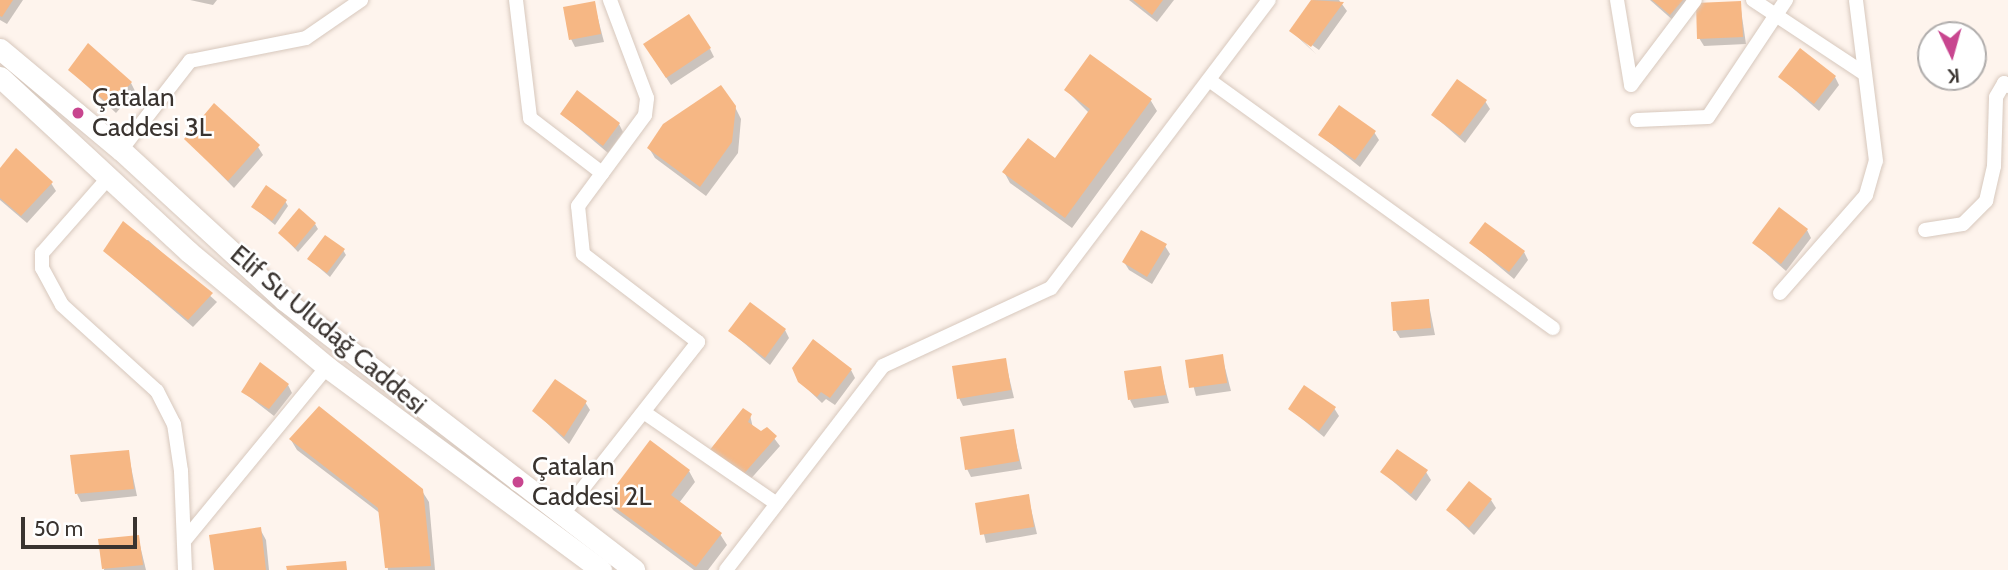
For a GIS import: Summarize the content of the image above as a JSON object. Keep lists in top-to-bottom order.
{
  "streets": {
    "main road": ["Elif Su Uludağ Caddesi"]
  },
  "places": ["Çatalan Caddesi 3L", "Çatalan Caddesi 2L"],
  "scale_bar": "50 m",
  "north": "bottom"
}
